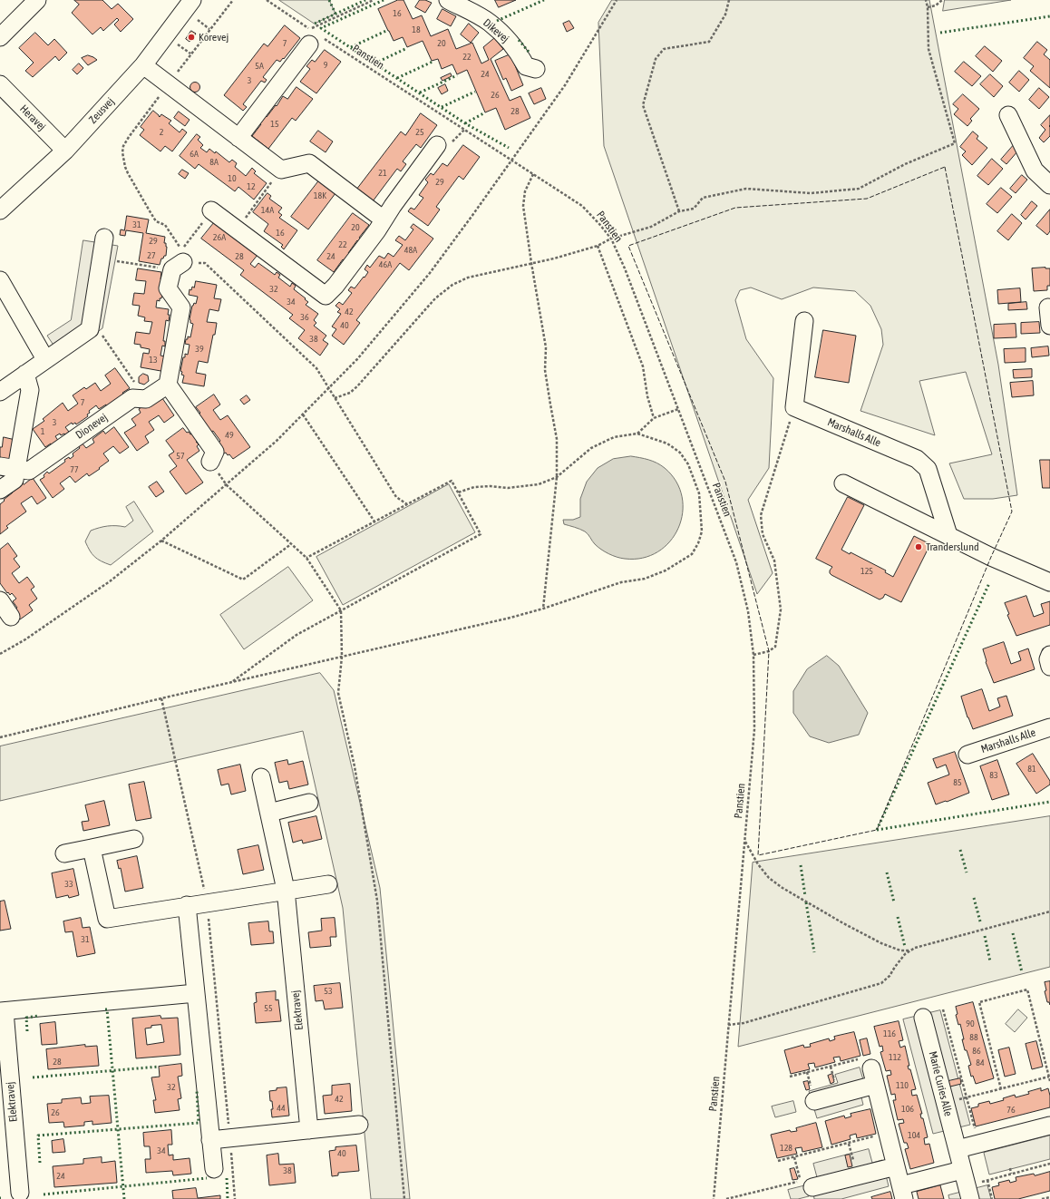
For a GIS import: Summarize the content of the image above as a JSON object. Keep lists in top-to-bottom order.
{
  "streets": {
    "street": [
      "Dikevej",
      "Zeusvej",
      "Heravej",
      "Dionevej",
      "Marshalls Alle",
      "Elektravej",
      "Marie Curies Alle"
    ],
    "path": ["Panstien"]
  },
  "crossings": [
    ["Zeusvej", "Heravej"]
  ],
  "places": ["Korevej", "Tranderslund"],
  "house_numbers": [
    "16",
    "18",
    "7",
    "20",
    "22",
    "9",
    "5A",
    "24",
    "3",
    "26",
    "28",
    "15",
    "2",
    "25",
    "6A",
    "8A",
    "21",
    "10",
    "29",
    "12",
    "18K",
    "14A",
    "31",
    "20",
    "16",
    "26A",
    "29",
    "22",
    "48A",
    "27",
    "28",
    "24",
    "46A",
    "32",
    "34",
    "42",
    "36",
    "40",
    "38",
    "39",
    "13",
    "7",
    "3",
    "1",
    "49",
    "57",
    "77",
    "125",
    "81",
    "83",
    "85",
    "33",
    "31",
    "53",
    "55",
    "90",
    "116",
    "88",
    "86",
    "112",
    "28",
    "84",
    "110",
    "32",
    "42",
    "44",
    "106",
    "76",
    "26",
    "104",
    "128",
    "34",
    "40",
    "38",
    "24"
  ]
}
